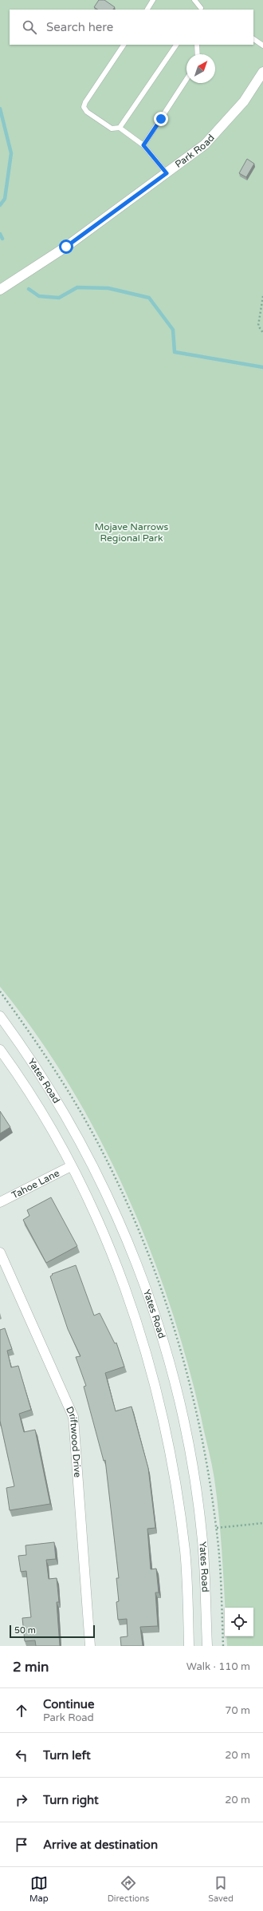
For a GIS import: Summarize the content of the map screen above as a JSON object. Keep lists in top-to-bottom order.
{
  "streets": {
    "main road": [
      "Park Road",
      "Yates Road",
      "Tahoe Lane",
      "Driftwood Drive"
    ]
  },
  "crossings": [
    ["Yates Road", "Tahoe Lane"]
  ],
  "parks": ["Mojave Narrows Regional Park"],
  "scale_bar": "50 m",
  "north": "top right",
  "page": {
    "search": "Search here",
    "scale": "50 m",
    "heading": ["2 min", "Walk · 110 m"],
    "list": [
      ["Continue", "Park Road", "70 m"],
      ["Turn left", "20 m"],
      ["Turn right", "20 m"],
      "Arrive at destination"
    ],
    "nav": ["Map", "Directions", "Saved"]
  }
}
